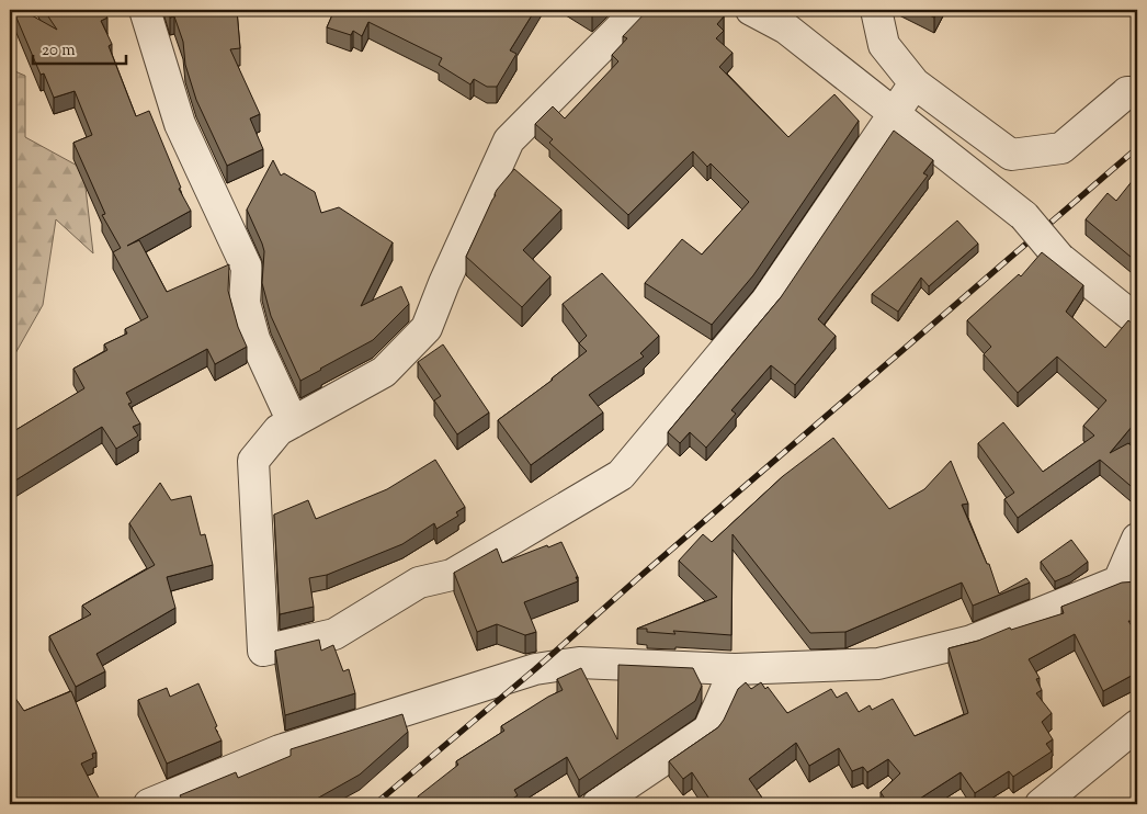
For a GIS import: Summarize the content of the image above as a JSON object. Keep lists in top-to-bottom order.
{
  "scale_bar": "20 m"
}
